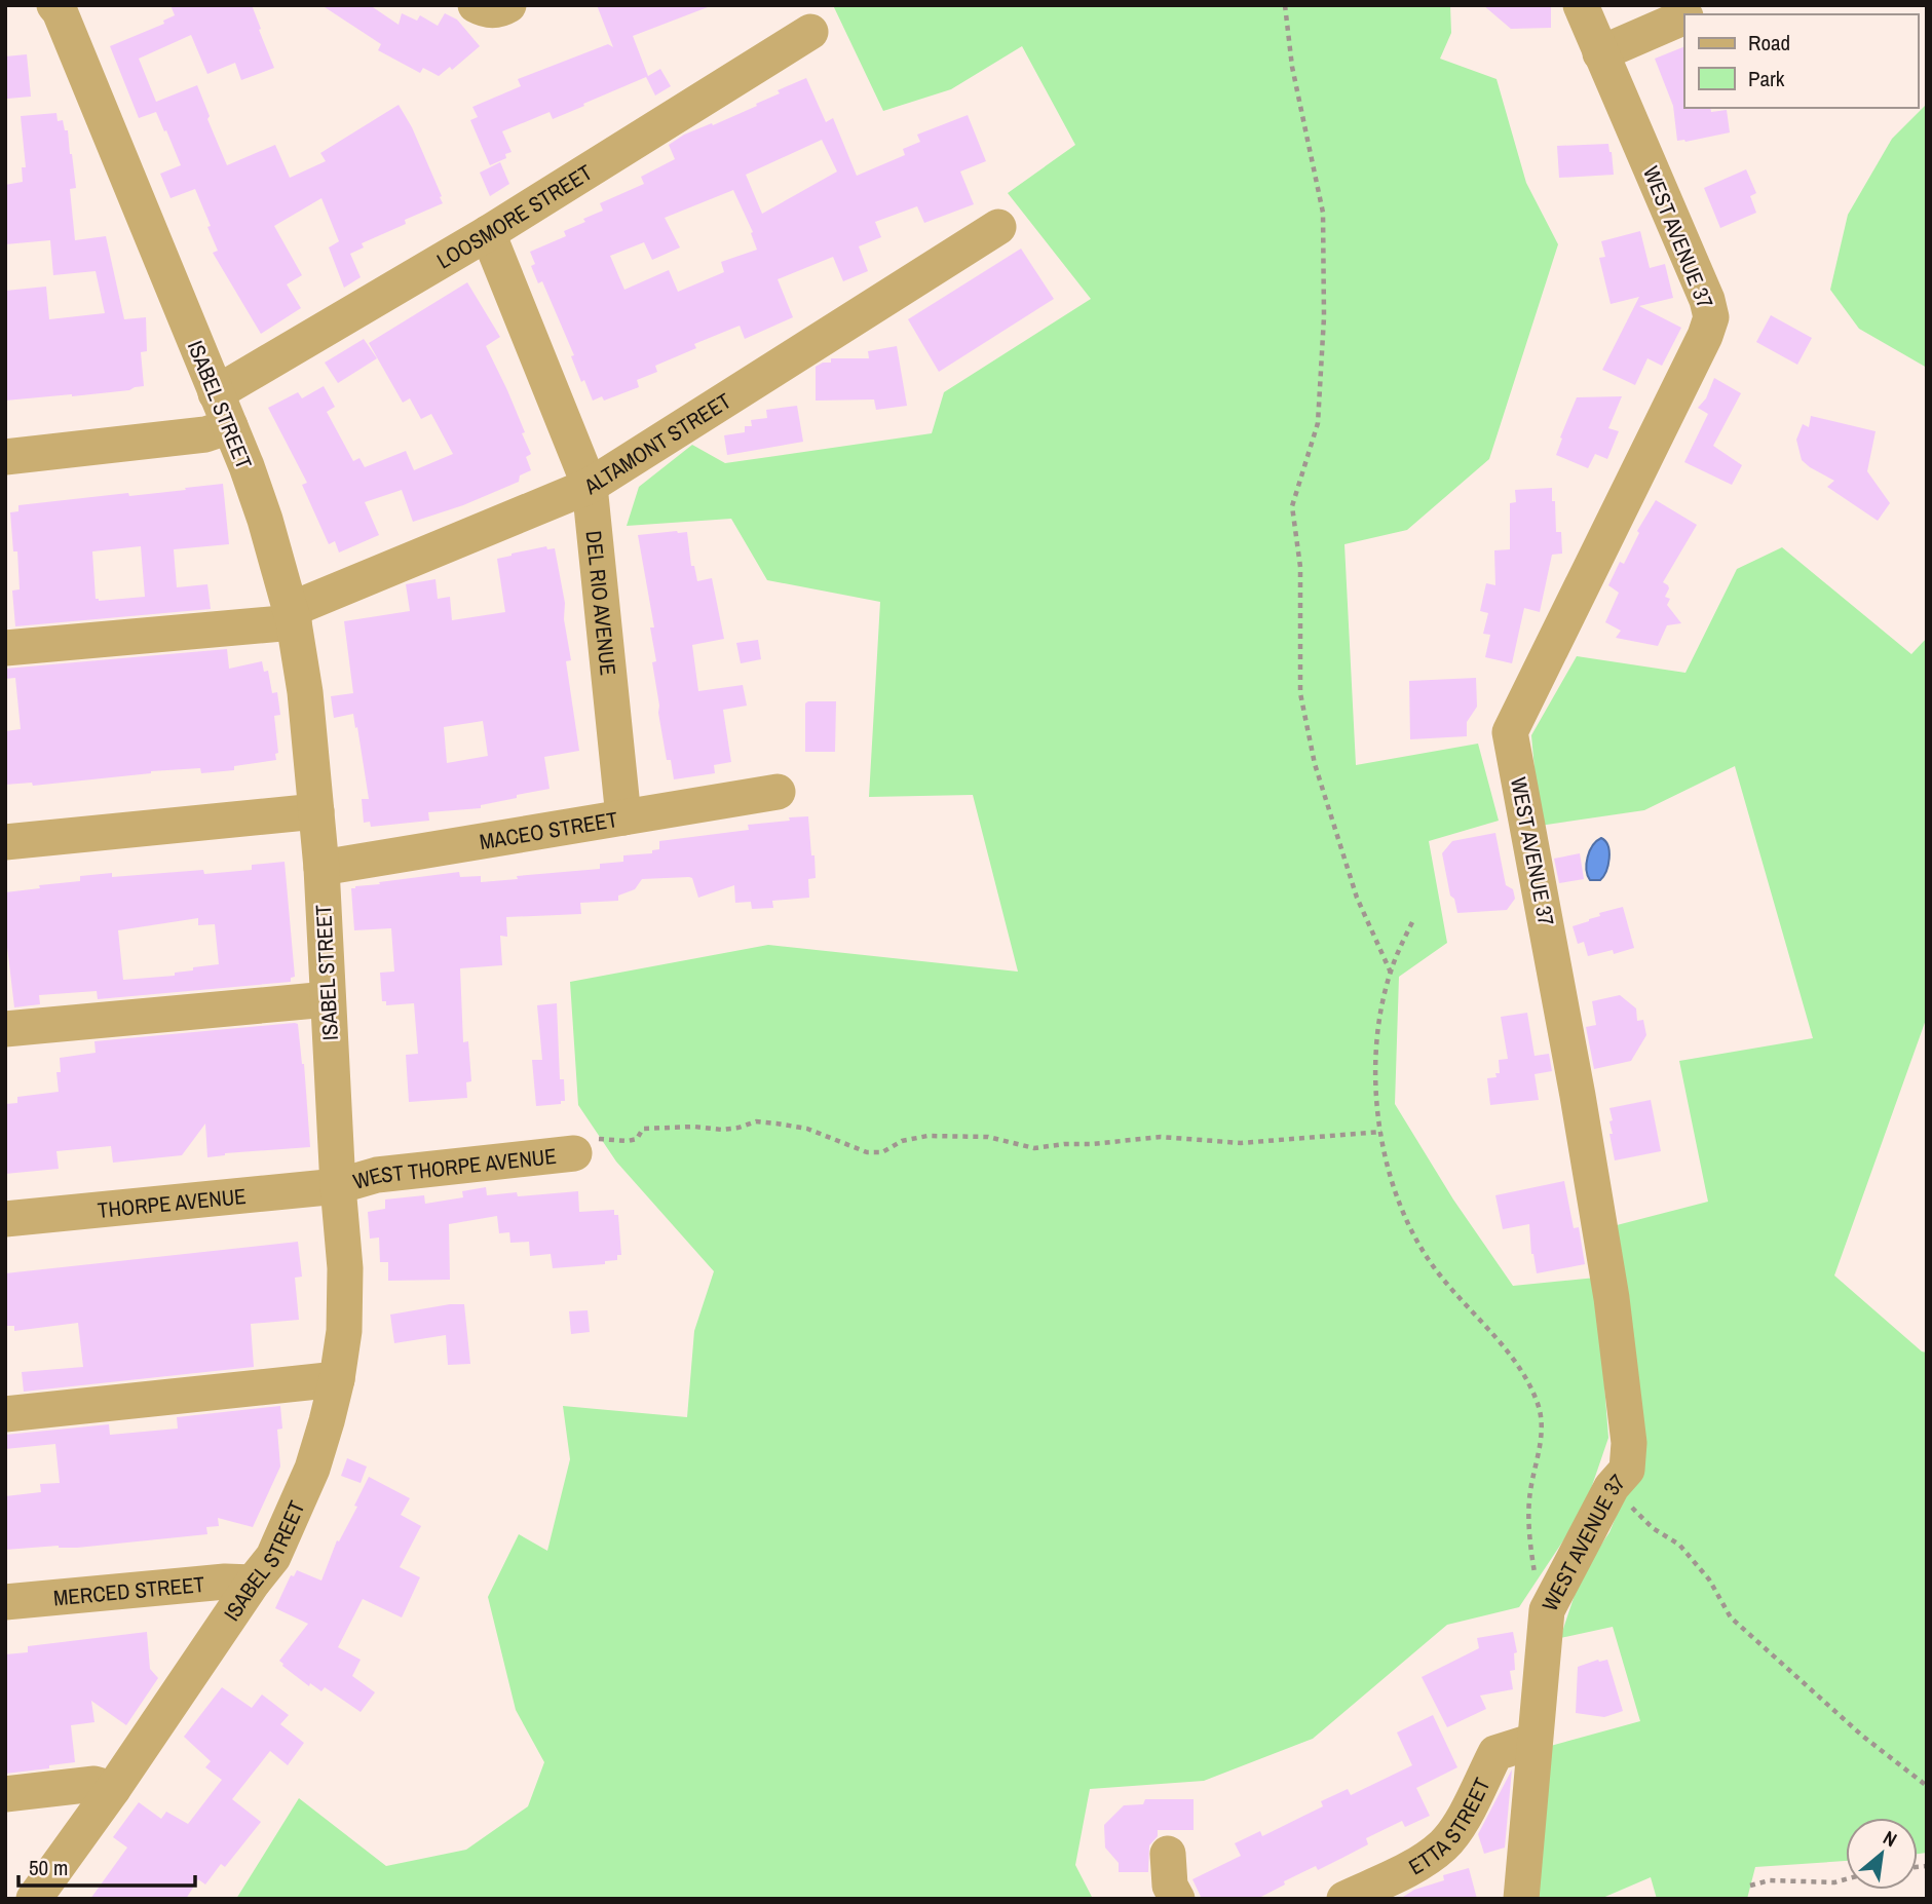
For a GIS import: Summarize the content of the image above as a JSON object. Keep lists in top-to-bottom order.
{
  "streets": {
    "street": [
      "LOOSMORE STREET",
      "WEST AVENUE 37",
      "ISABEL STREET",
      "ALTAMONT STREET",
      "DEL RIO AVENUE",
      "MACEO STREET",
      "WEST THORPE AVENUE",
      "THORPE AVENUE",
      "MERCED STREET",
      "ETTA STREET"
    ]
  },
  "crossings": [
    ["LOOSMORE STREET", "ISABEL STREET"],
    ["LOOSMORE STREET", "DEL RIO AVENUE"],
    ["WEST AVENUE 37", "ETTA STREET"],
    ["ISABEL STREET", "ALTAMONT STREET"],
    ["ISABEL STREET", "MACEO STREET"],
    ["ISABEL STREET", "WEST THORPE AVENUE"],
    ["ISABEL STREET", "THORPE AVENUE"],
    ["ISABEL STREET", "MERCED STREET"],
    ["ALTAMONT STREET", "DEL RIO AVENUE"],
    ["DEL RIO AVENUE", "MACEO STREET"],
    ["WEST THORPE AVENUE", "THORPE AVENUE"]
  ],
  "legend": ["Road", "Park"],
  "scale_bar": "50 m",
  "north": "top right"
}
